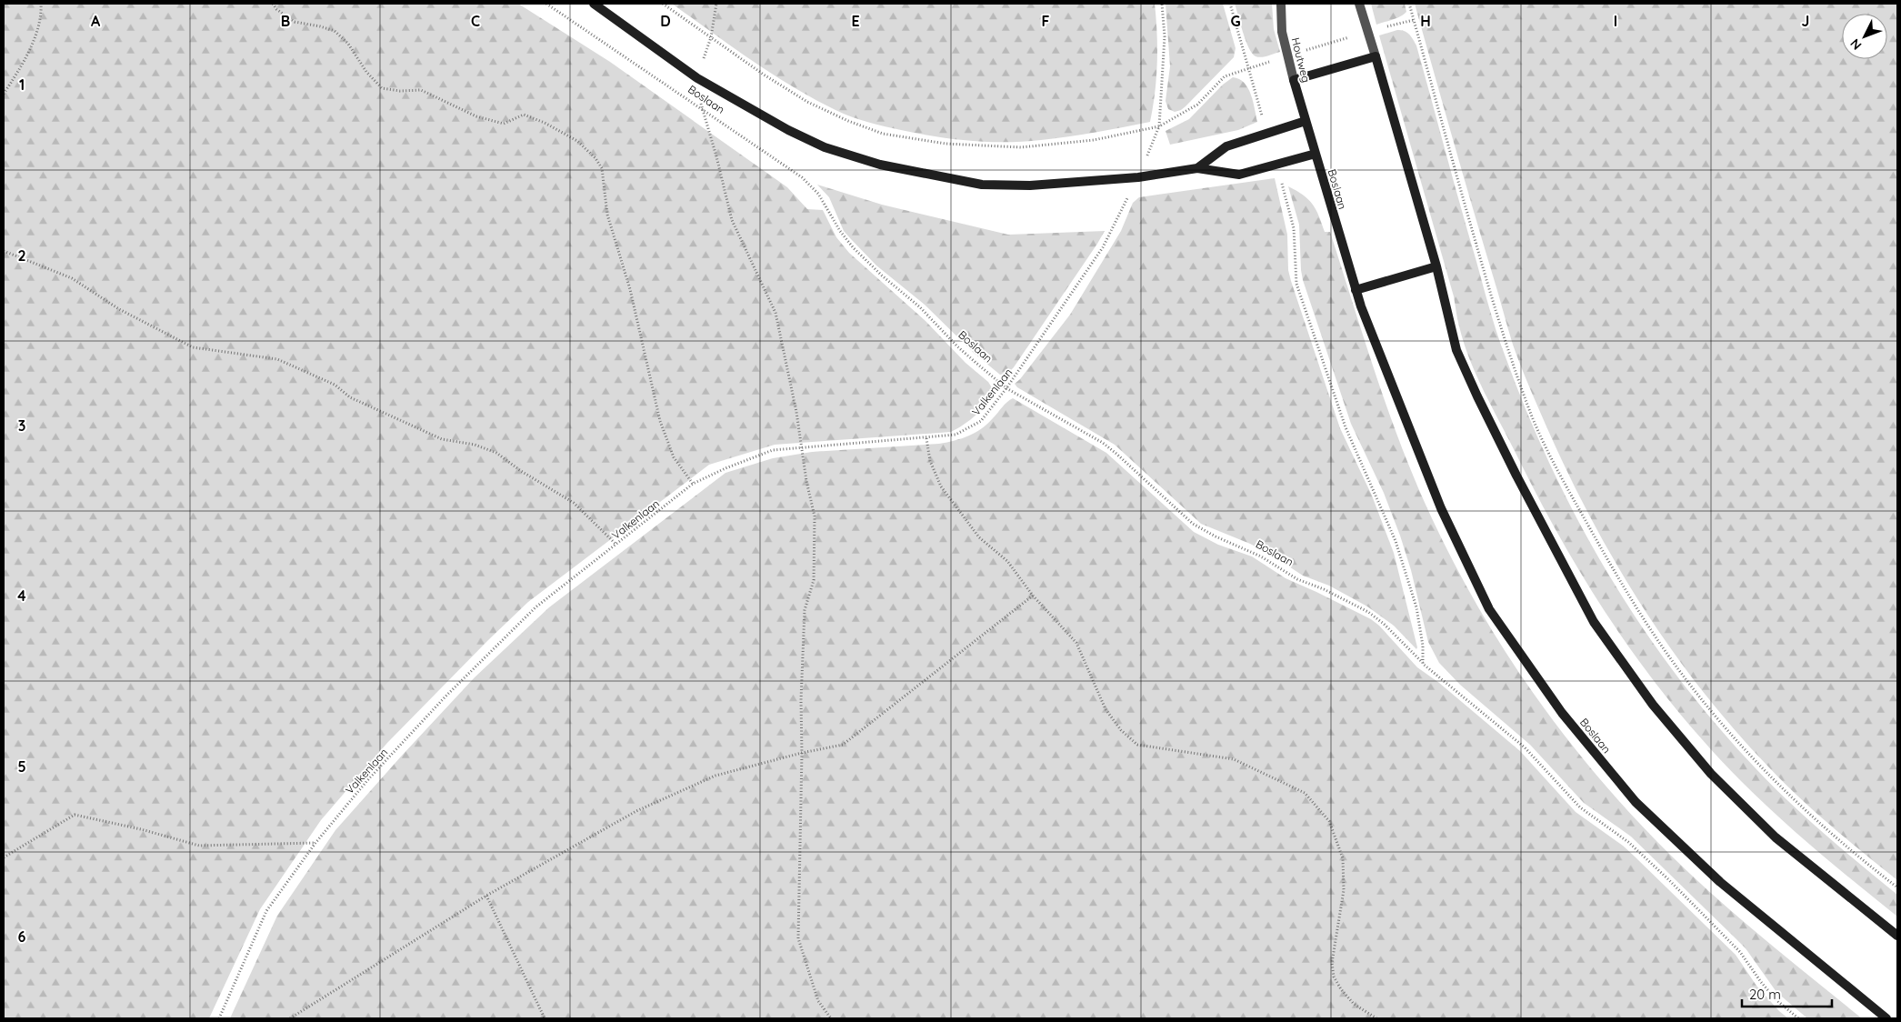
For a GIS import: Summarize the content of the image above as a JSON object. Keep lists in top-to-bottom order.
{
  "streets": {
    "main road": ["Houtweg", "Boslaan"],
    "path": ["Valkenlaan"]
  },
  "crossings": [
    ["Houtweg", "Boslaan"],
    ["Boslaan", "Valkenlaan"]
  ],
  "scale_bar": "20 m",
  "north": "bottom left",
  "grid": {
    "columns": [
      "A",
      "B",
      "C",
      "D",
      "E",
      "F",
      "G",
      "H",
      "I",
      "J"
    ],
    "rows": [
      "1",
      "2",
      "3",
      "4",
      "5",
      "6"
    ]
  }
}
